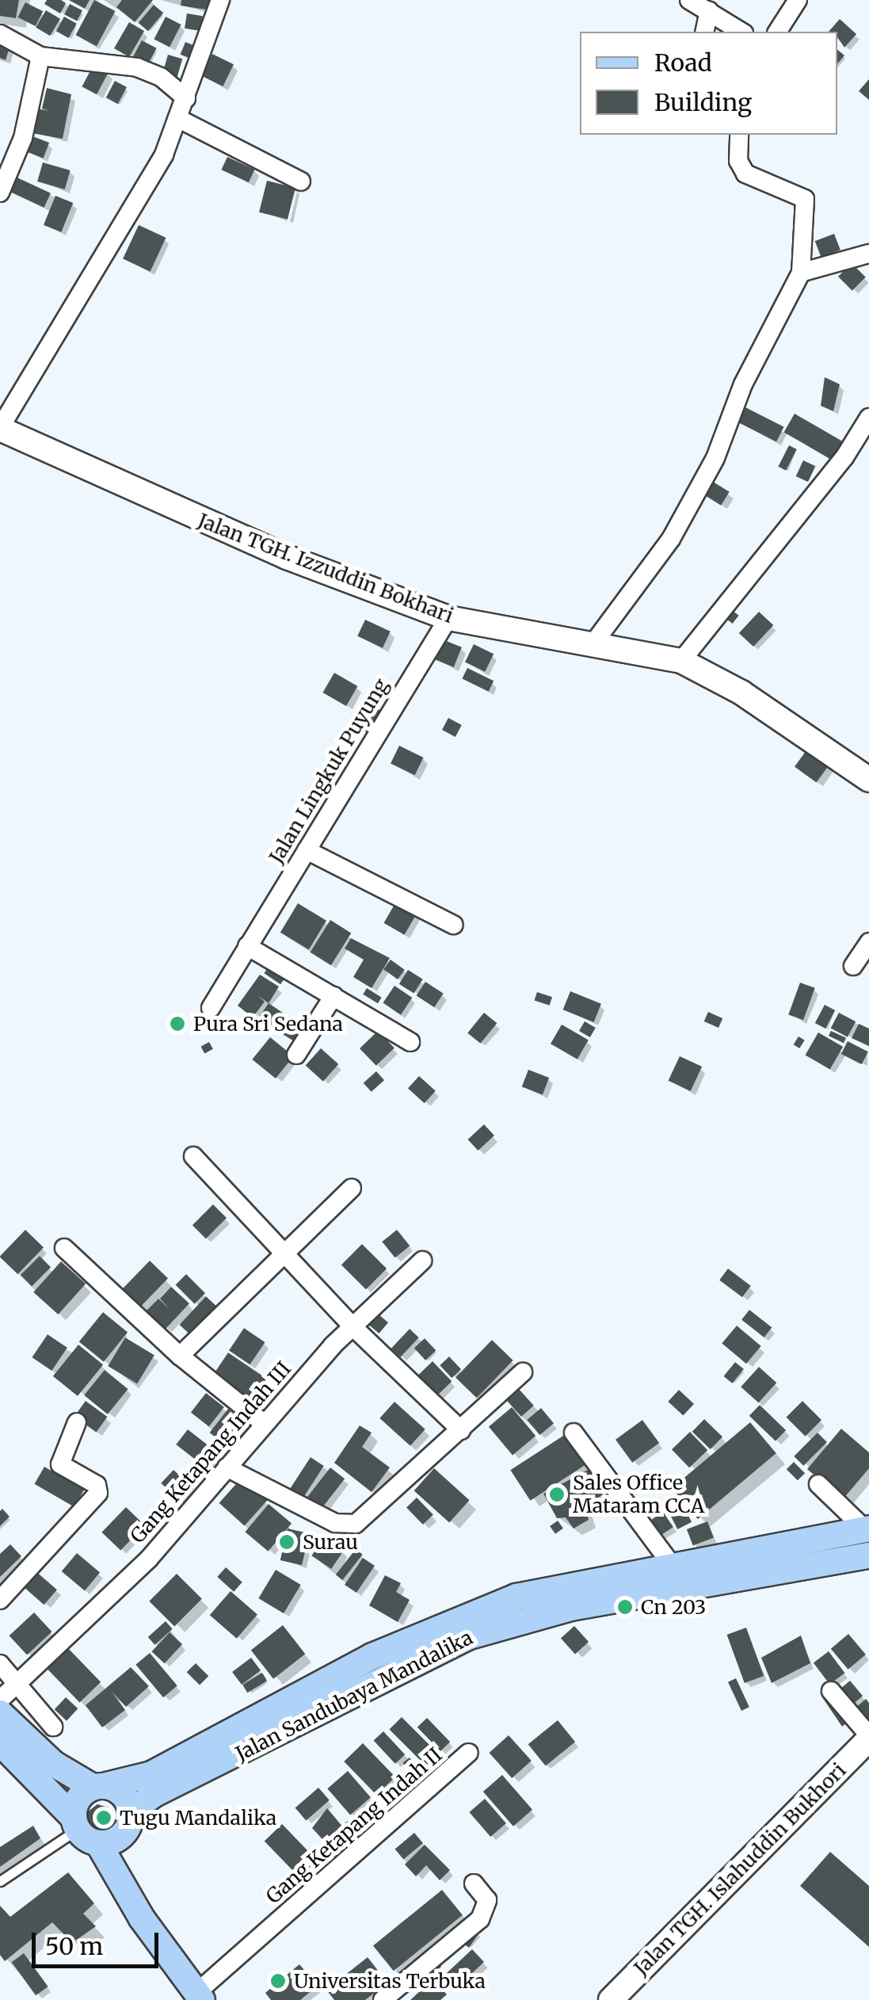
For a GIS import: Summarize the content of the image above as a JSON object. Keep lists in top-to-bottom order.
{
  "streets": {
    "main road": ["Jalan Sandubaya Mandalika"],
    "street": [
      "Jalan TGH. Izzuddin Bokhari",
      "Jalan Lingkuk Puyung",
      "Gang Ketapang Indah III",
      "Gang Ketapang Indah II",
      "Jalan TGH. Islahuddin Bukhori"
    ]
  },
  "crossings": [
    ["Jalan TGH. Izzuddin Bokhari", "Jalan Lingkuk Puyung"]
  ],
  "places": [
    "Pura Sri Sedana",
    "Sales Office Mataram CCA",
    "Surau",
    "Cn 203",
    "Tugu Mandalika",
    "Universitas Terbuka"
  ],
  "legend": ["Road", "Building"],
  "scale_bar": "50 m"
}
